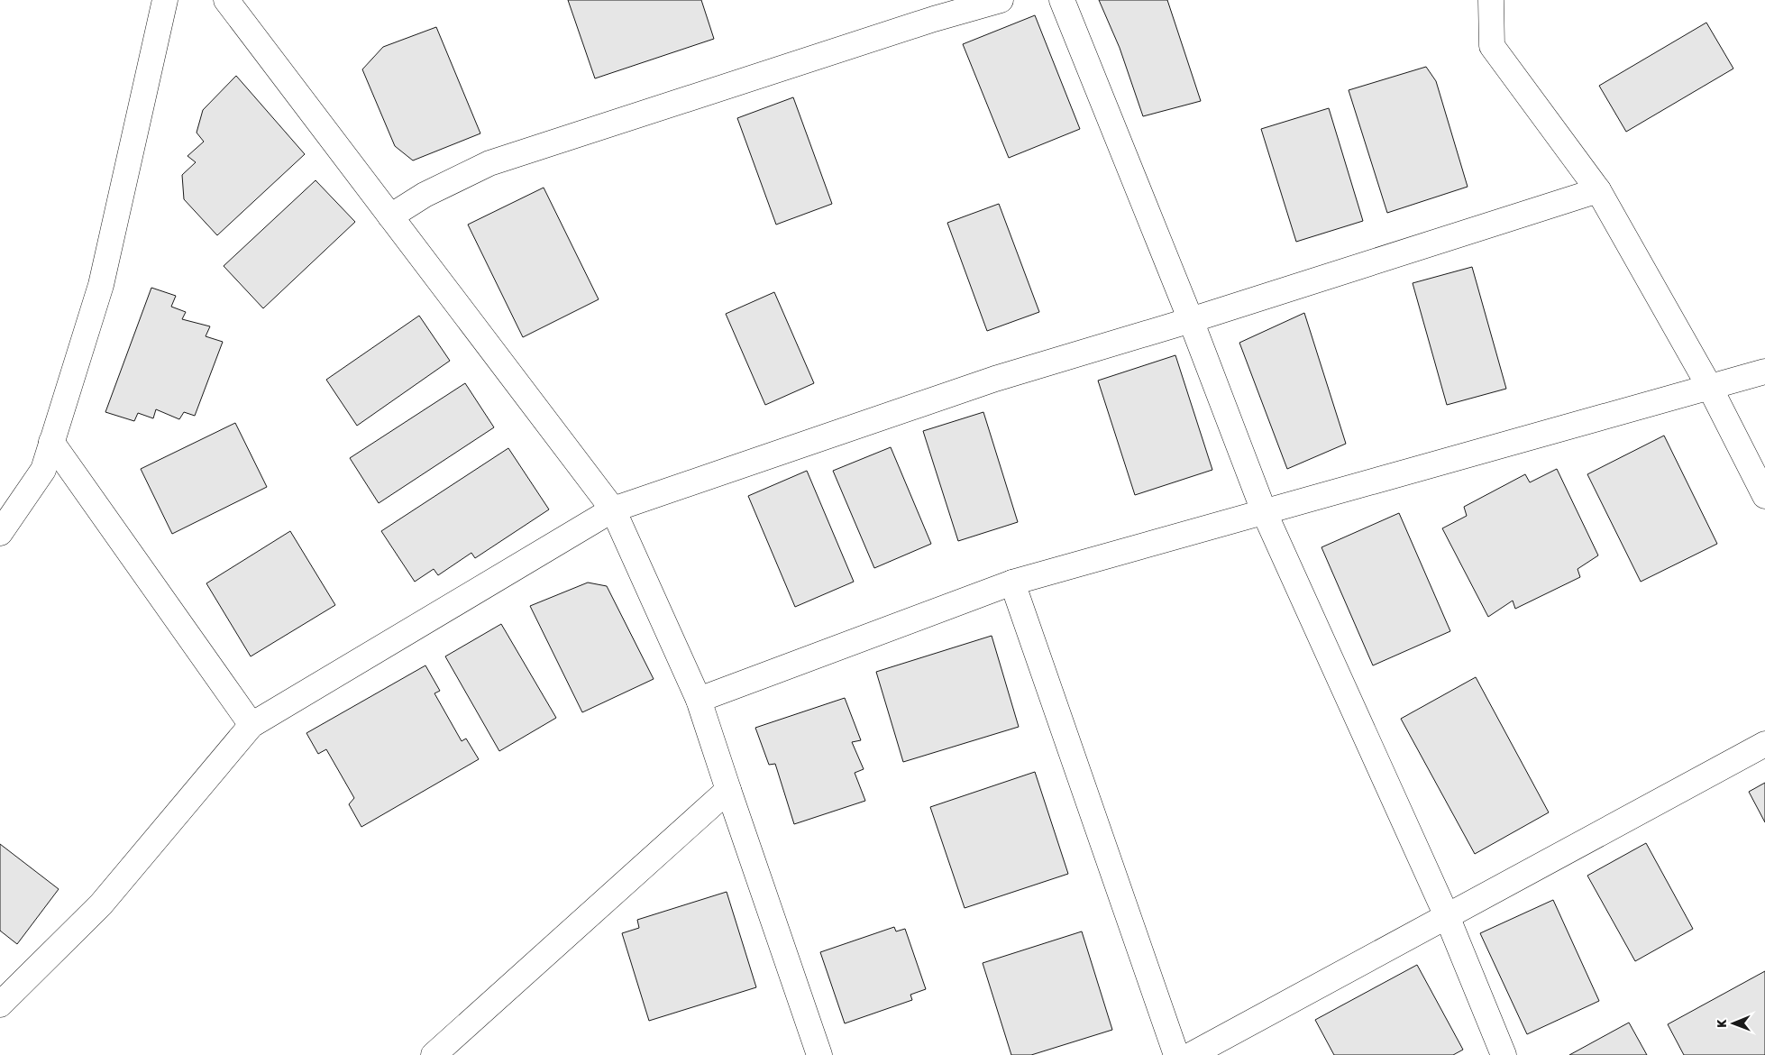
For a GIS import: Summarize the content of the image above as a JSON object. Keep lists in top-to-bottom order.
{
  "north": "left"
}
